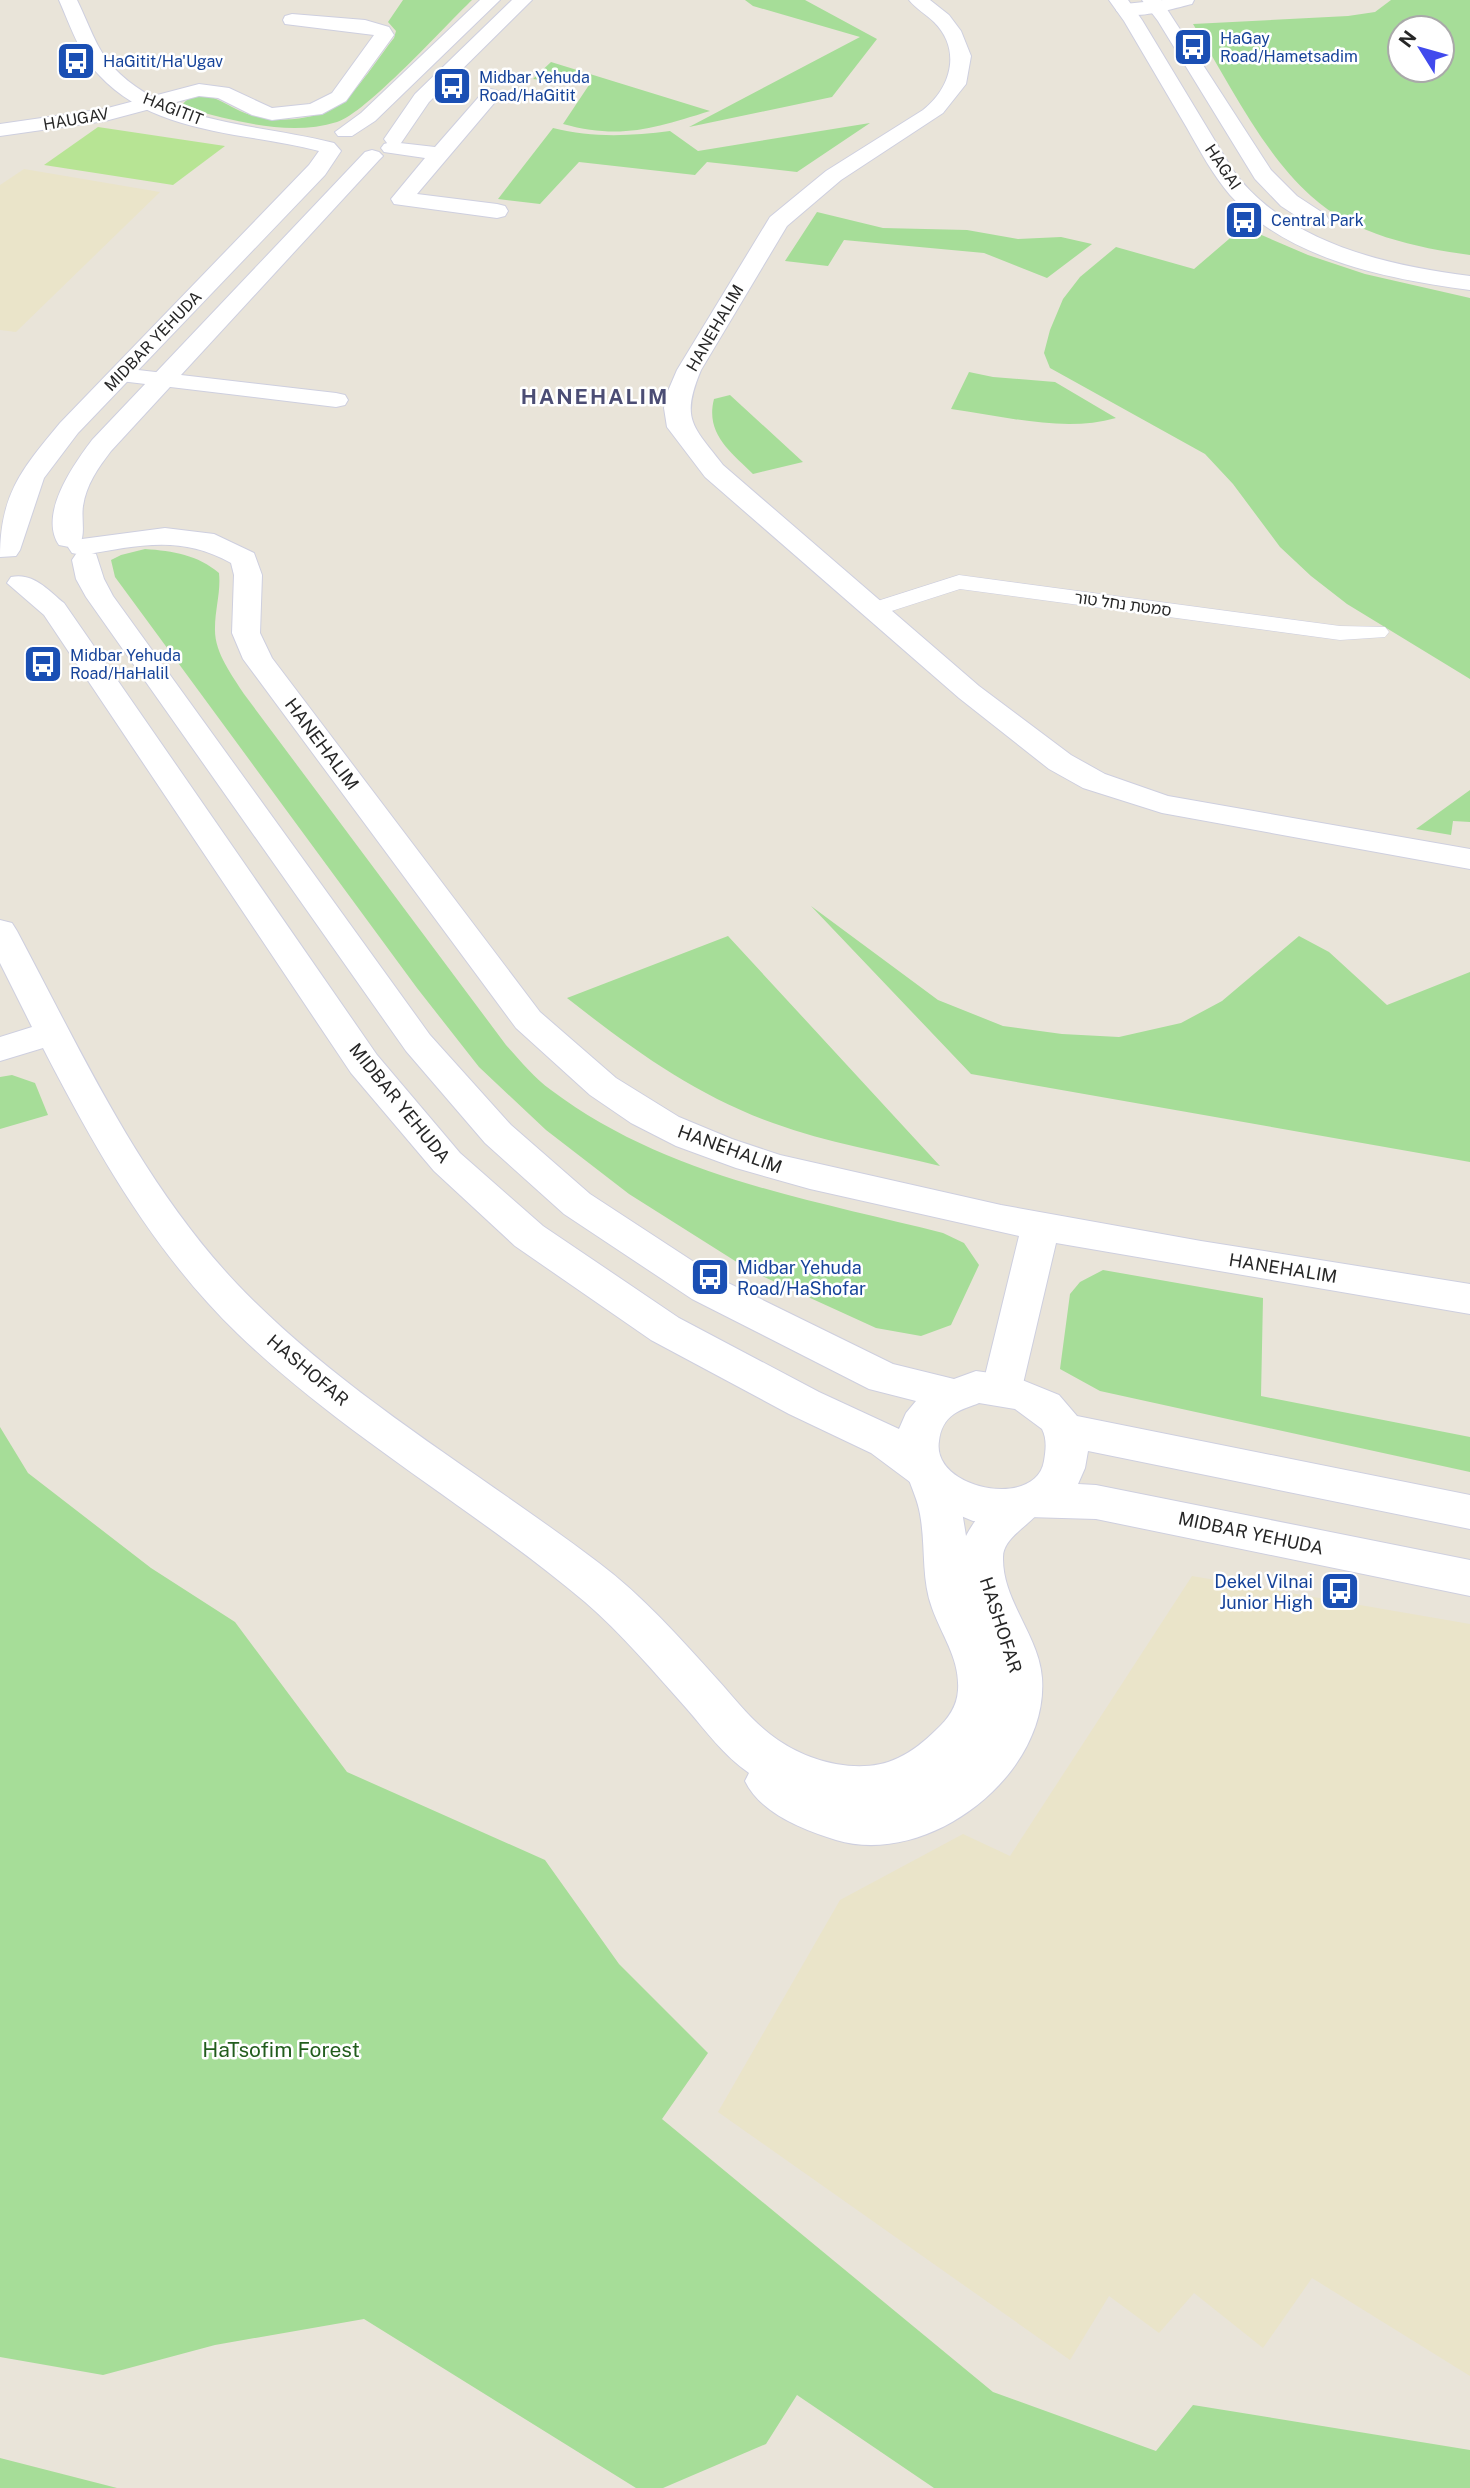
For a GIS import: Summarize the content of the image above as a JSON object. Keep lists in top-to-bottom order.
{
  "streets": {
    "street": [
      "HAGITIT",
      "HAUGAV",
      "HAGAI",
      "HANEHALIM",
      "MIDBAR YEHUDA",
      "סמטת נחל טור",
      "HASHOFAR"
    ]
  },
  "crossings": [
    ["HAGITIT", "HAUGAV"],
    ["HAGITIT", "MIDBAR YEHUDA"],
    ["HANEHALIM", "MIDBAR YEHUDA"],
    ["HANEHALIM", "סמטת נחל טור"],
    ["MIDBAR YEHUDA", "HASHOFAR"]
  ],
  "districts": ["HANEHALIM"],
  "parks": ["HaTsofim Forest"],
  "places": {
    "bus stop": [
      "HaGay Road/Hametsadim",
      "HaGitit/Ha'Ugav",
      "Midbar Yehuda Road/HaGitit",
      "Central Park",
      "Midbar Yehuda Road/HaHalil",
      "Midbar Yehuda Road/HaShofar",
      "Dekel Vilnai Junior High"
    ]
  },
  "north": "top left"
}
